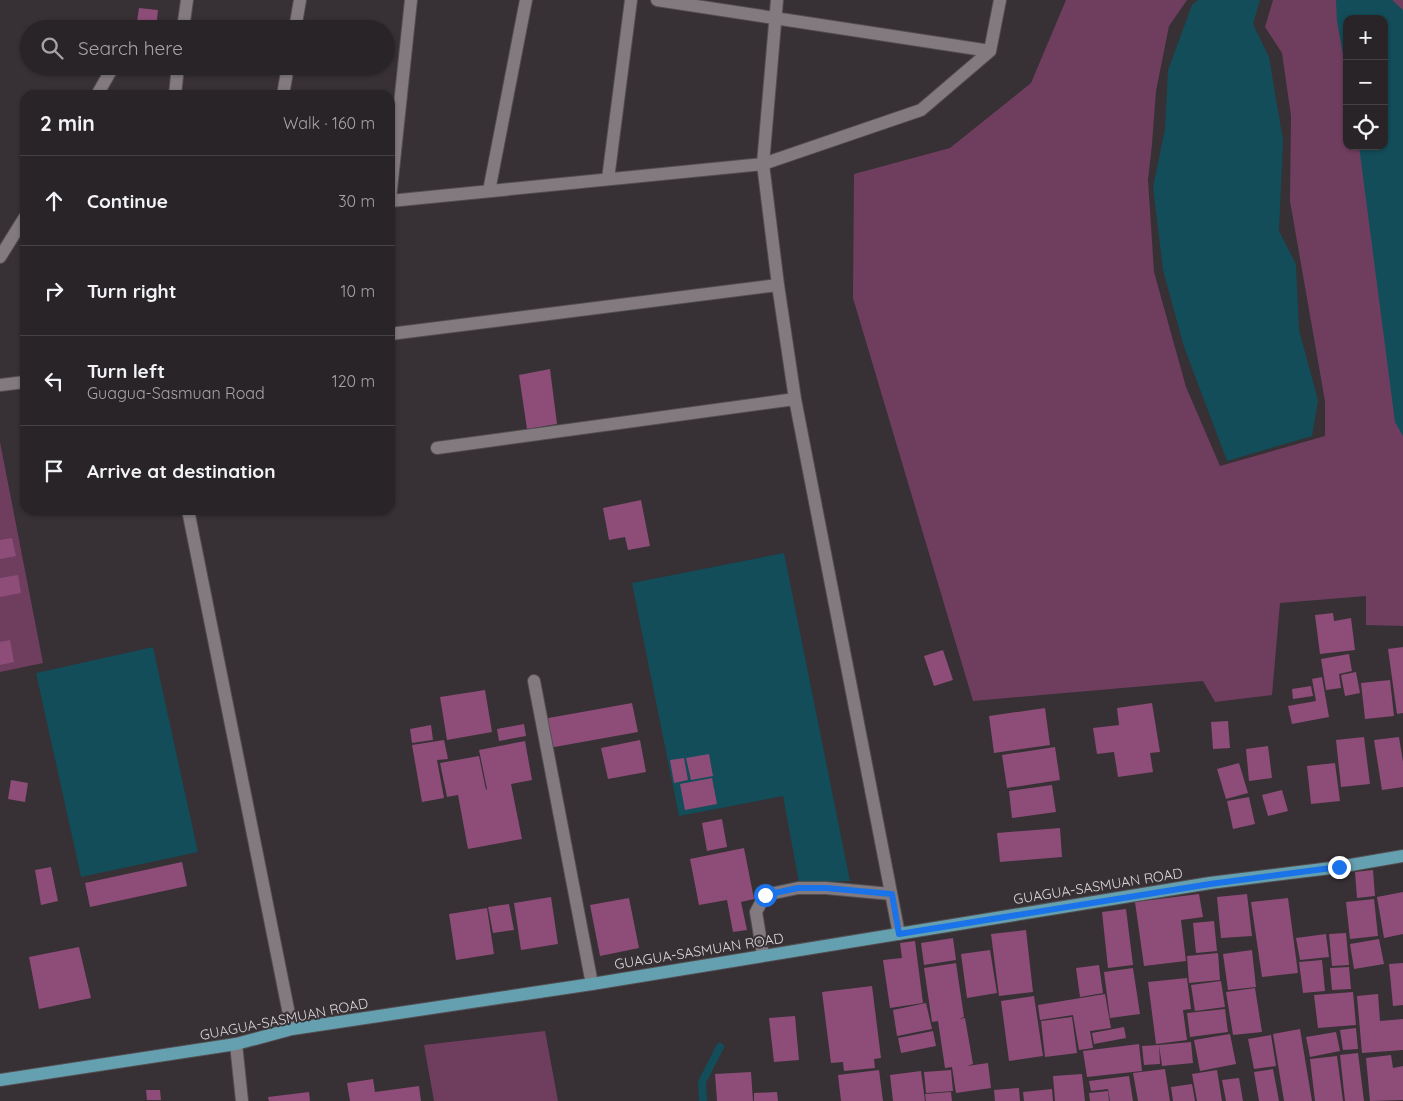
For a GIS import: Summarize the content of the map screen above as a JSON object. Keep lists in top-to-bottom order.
{
  "streets": {
    "main road": ["GUAGUA-SASMUAN ROAD"]
  },
  "page": {
    "map_buttons": ["+", "−"],
    "search": "Search here",
    "heading": ["2 min", "Walk · 160 m"],
    "list": [
      ["Continue", "30 m"],
      ["Turn right", "10 m"],
      ["Turn left", "Guagua-Sasmuan Road", "120 m"],
      "Arrive at destination"
    ]
  }
}
